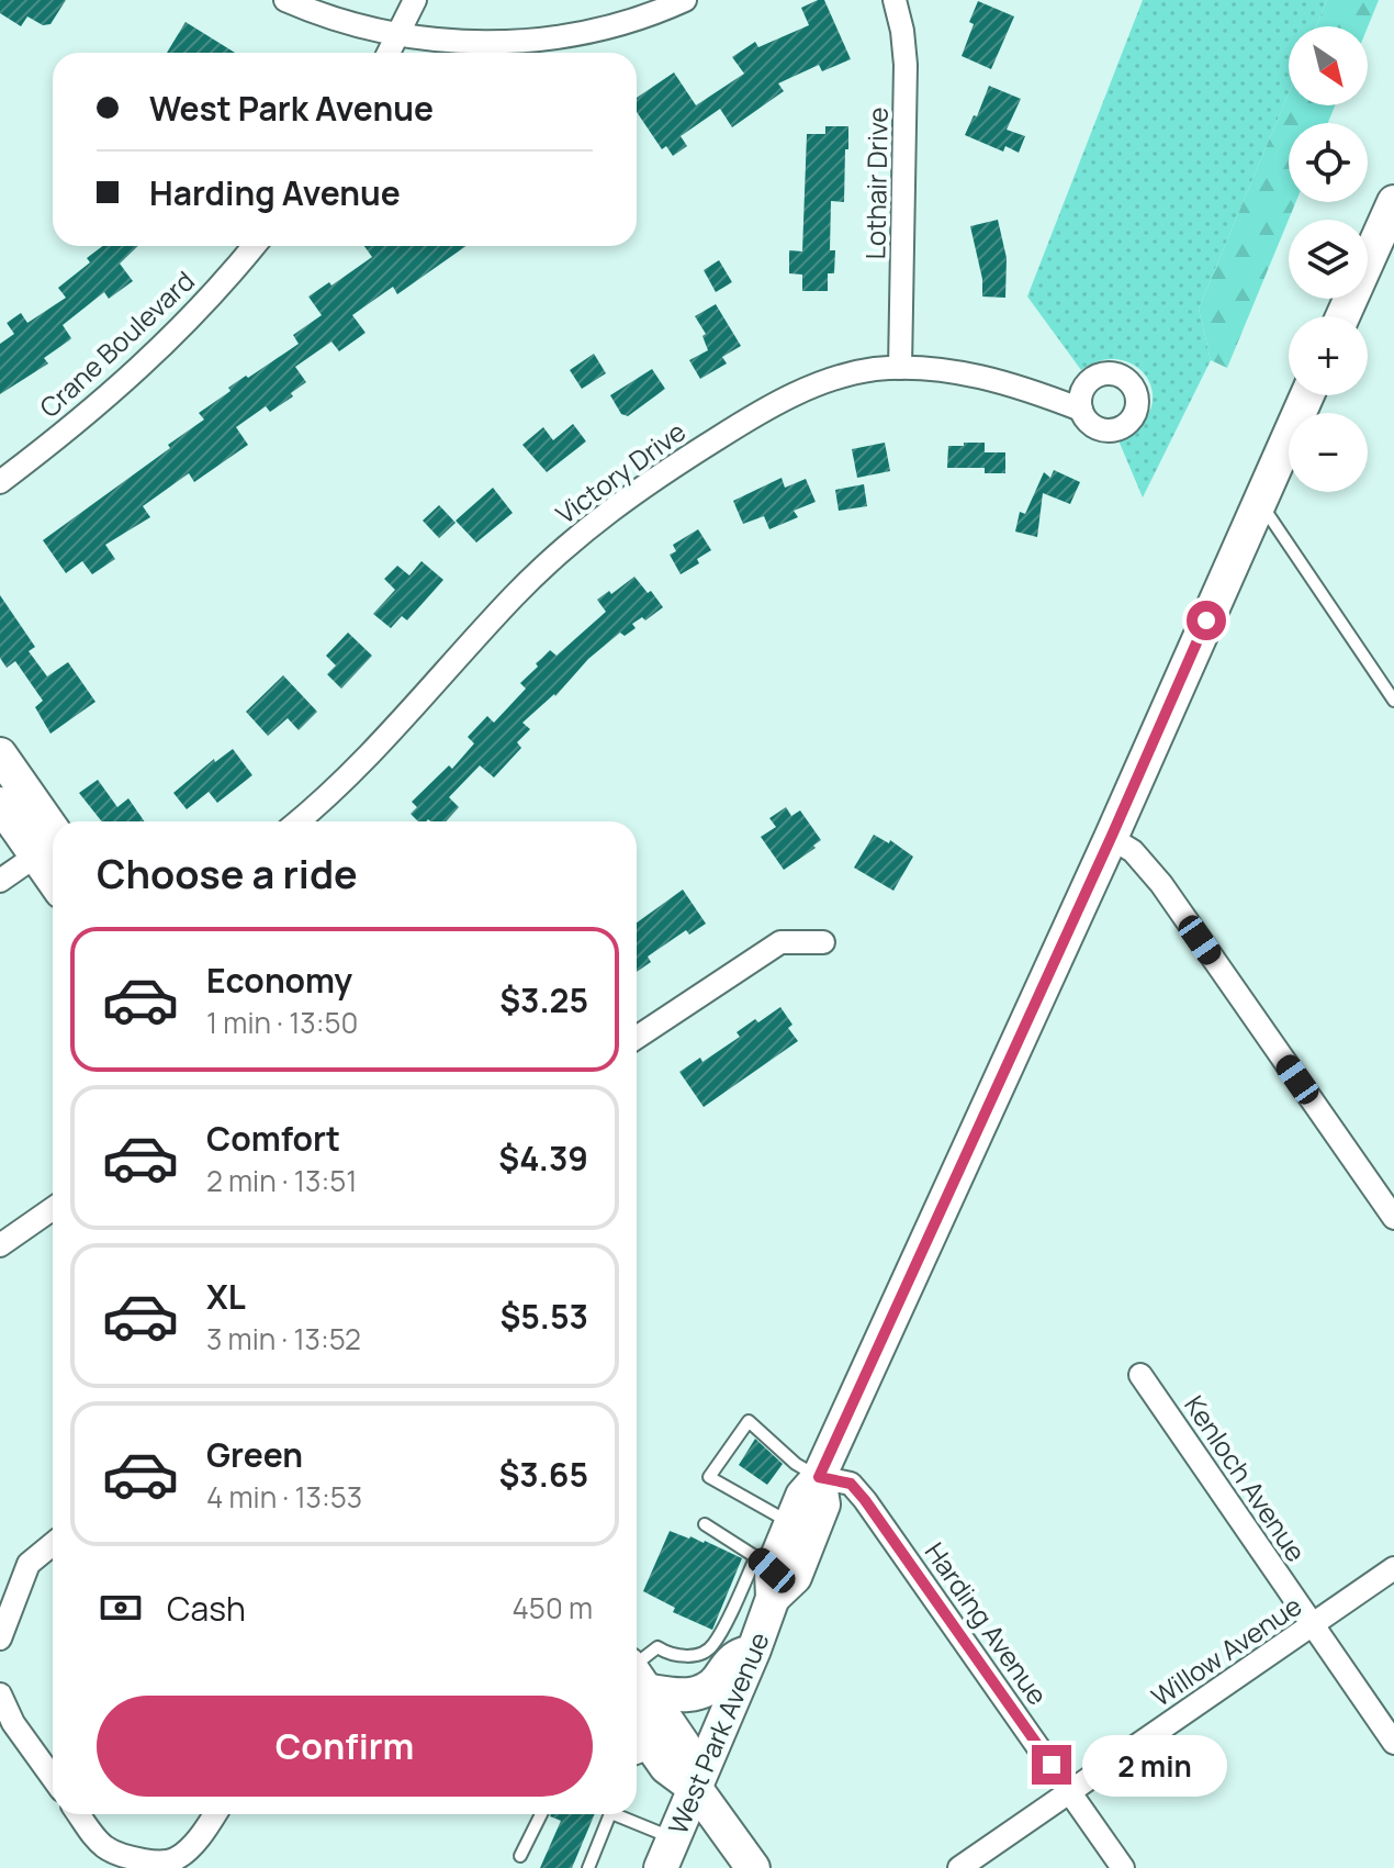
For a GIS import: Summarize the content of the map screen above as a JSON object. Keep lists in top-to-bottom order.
{
  "streets": {
    "main road": ["West Park Avenue"],
    "street": [
      "Lothair Drive",
      "Crane Boulevard",
      "Victory Drive",
      "Kenloch Avenue",
      "Harding Avenue",
      "Willow Avenue"
    ]
  },
  "crossings": [
    ["Lothair Drive", "Victory Drive"],
    ["Kenloch Avenue", "Willow Avenue"],
    ["Harding Avenue", "Willow Avenue"],
    ["Harding Avenue", "West Park Avenue"]
  ],
  "north": "bottom right",
  "page": {
    "map_buttons": ["+", "−"],
    "banner": ["West Park Avenue", "Harding Avenue"],
    "heading": "Choose a ride",
    "list": [
      {
        "name": "Economy",
        "note": "1 min · 13:50",
        "value": "$3.25"
      },
      {
        "name": "Comfort",
        "note": "2 min · 13:51",
        "value": "$4.39"
      },
      {
        "name": "XL",
        "note": "3 min · 13:52",
        "value": "$5.53"
      },
      {
        "name": "Green",
        "note": "4 min · 13:53",
        "value": "$3.65"
      }
    ],
    "pay": ["Cash", "450 m"],
    "buttons": "Confirm",
    "bubble": "2 min"
  }
}
